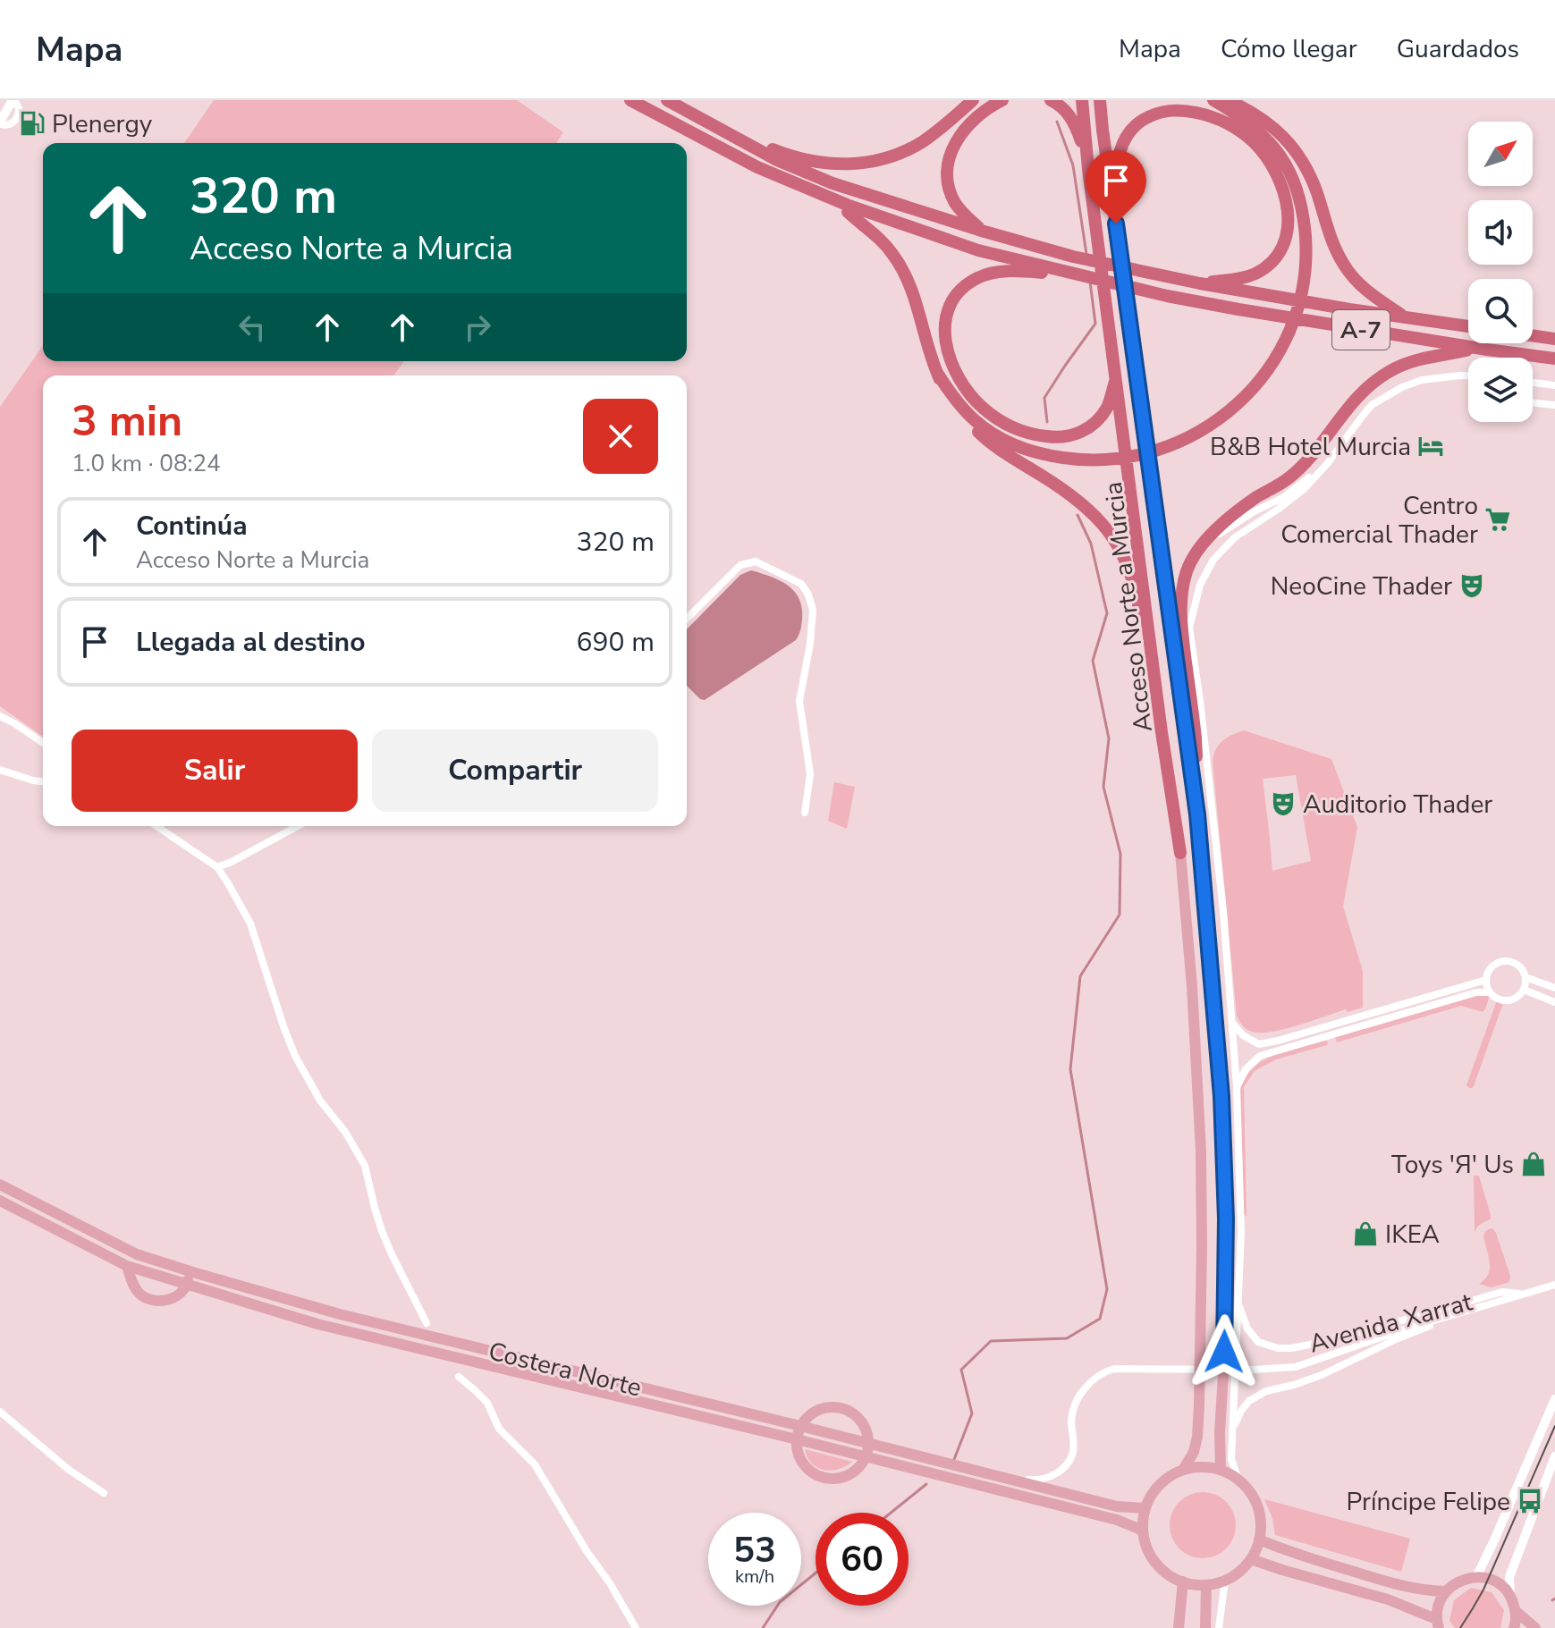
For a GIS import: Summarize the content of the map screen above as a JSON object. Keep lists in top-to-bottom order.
{
  "streets": {
    "highway": ["A-7", "Acceso Norte a Murcia"],
    "main road": ["Costera Norte"],
    "street": ["Avenida Xarrat"]
  },
  "crossings": [
    ["Avenida Xarrat", "Costera Norte"]
  ],
  "places": {
    "fuel station": ["Plenergy"],
    "hotel": ["B&B Hotel Murcia"],
    "supermarket": ["Centro Comercial Thader"],
    "theatre": ["NeoCine Thader", "Auditorio Thader"],
    "shop": ["Toys 'Я' Us", "IKEA"],
    "bus stop": ["Príncipe Felipe"]
  },
  "north": "top right",
  "page": {
    "header": "Mapa",
    "nav": ["Mapa", "Cómo llegar", "Guardados"],
    "turn": ["320 m", "Acceso Norte a Murcia"],
    "heading": ["3 min", "1.0 km · 08:24"],
    "list": [
      {
        "name": "Continúa",
        "note": "Acceso Norte a Murcia",
        "value": "320 m"
      },
      {
        "name": "Llegada al destino",
        "value": "690 m"
      }
    ],
    "buttons": ["Salir", "Compartir"],
    "speed": "53 km/h",
    "limit": "60"
  }
}
